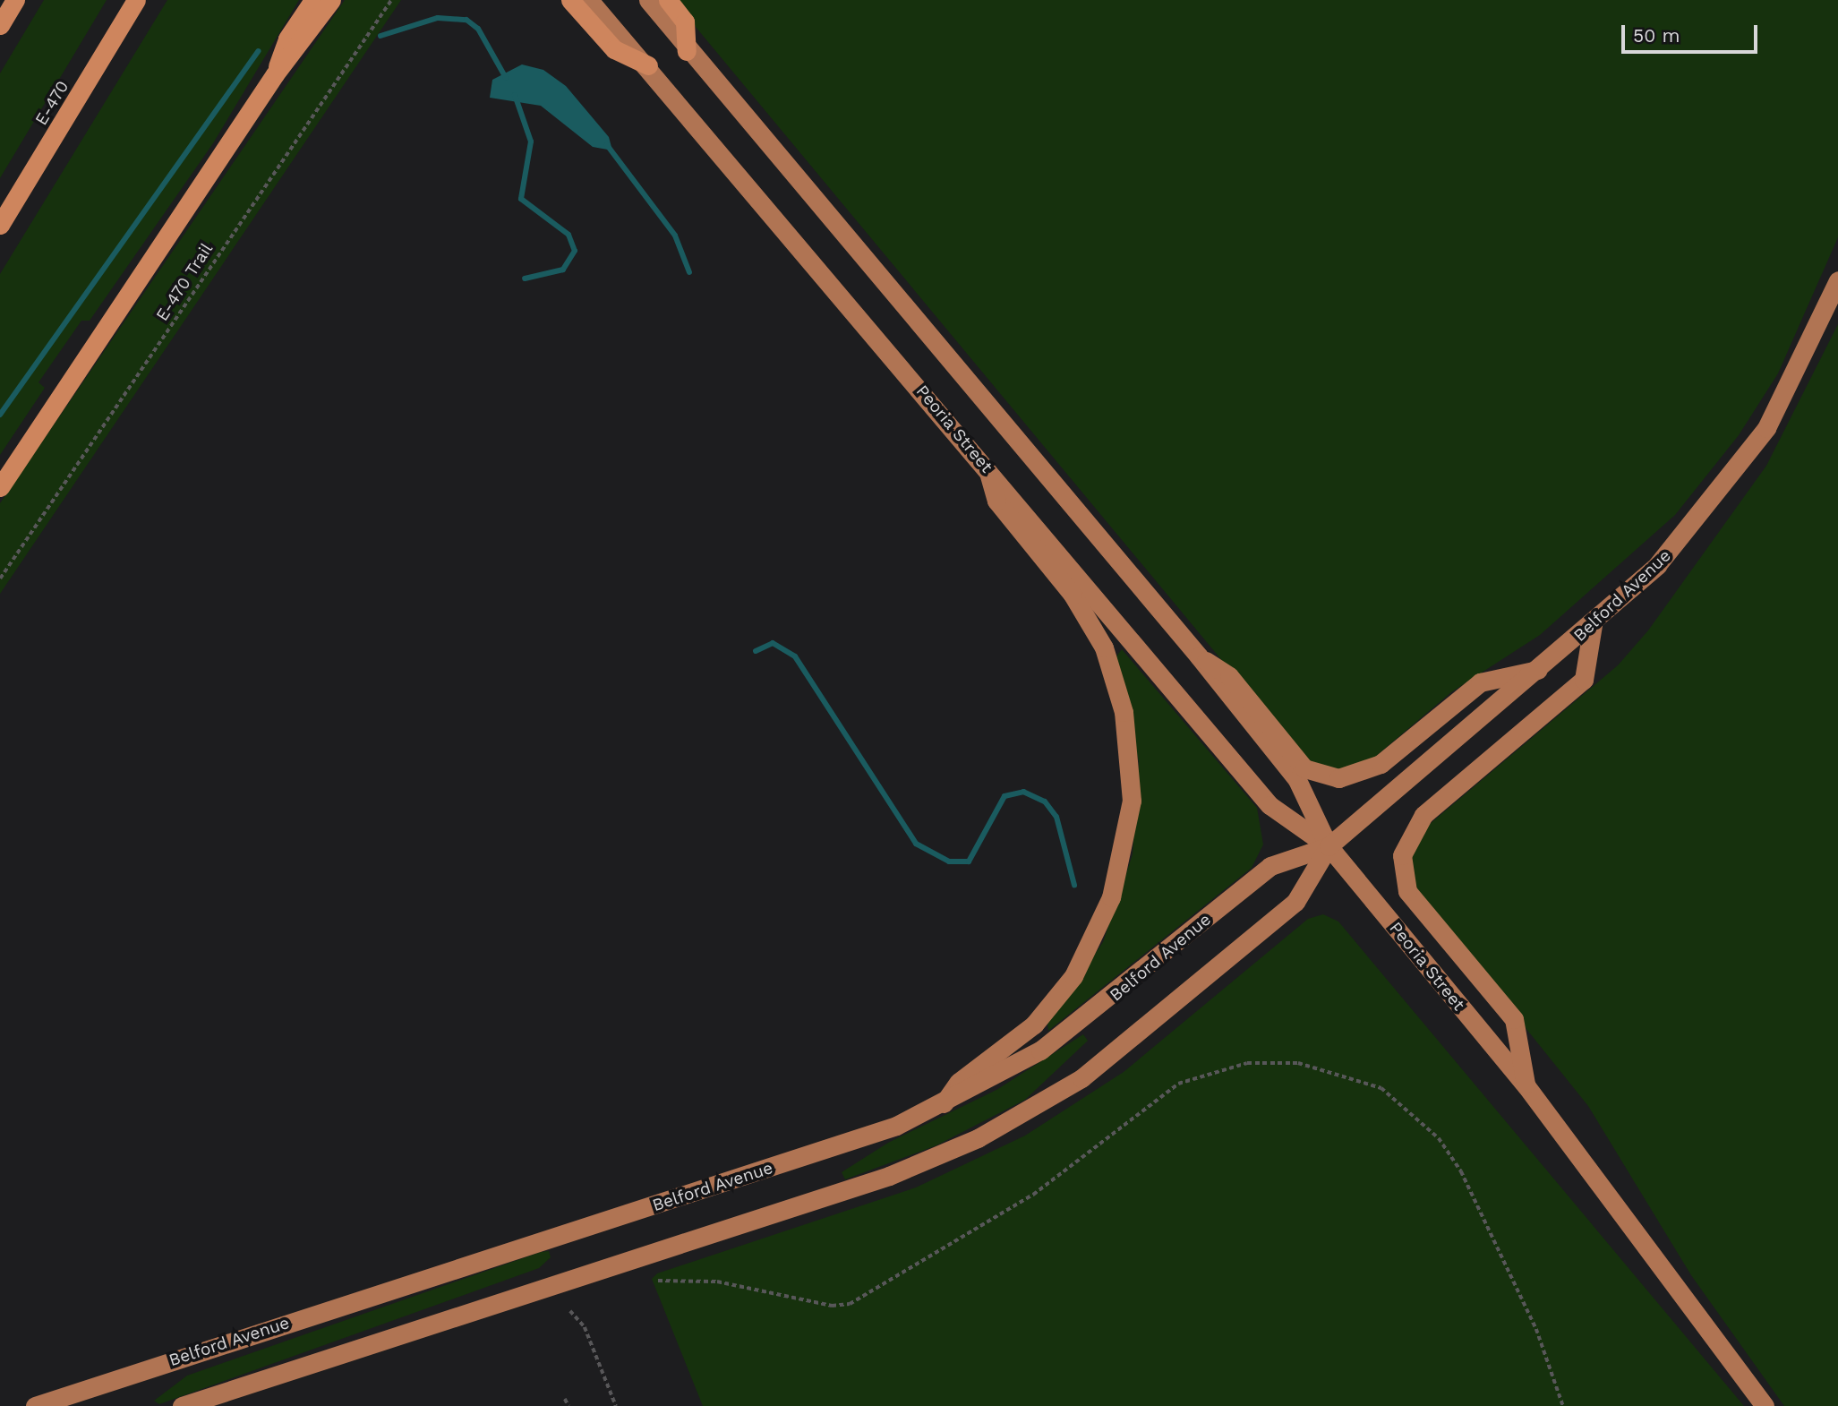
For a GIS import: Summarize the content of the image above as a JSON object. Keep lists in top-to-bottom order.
{
  "streets": {
    "highway": ["E-470"],
    "main road": ["Peoria Street", "Belford Avenue"],
    "path": ["E-470 Trail"]
  },
  "crossings": [
    ["Peoria Street", "Belford Avenue"]
  ],
  "scale_bar": "50 m"
}
